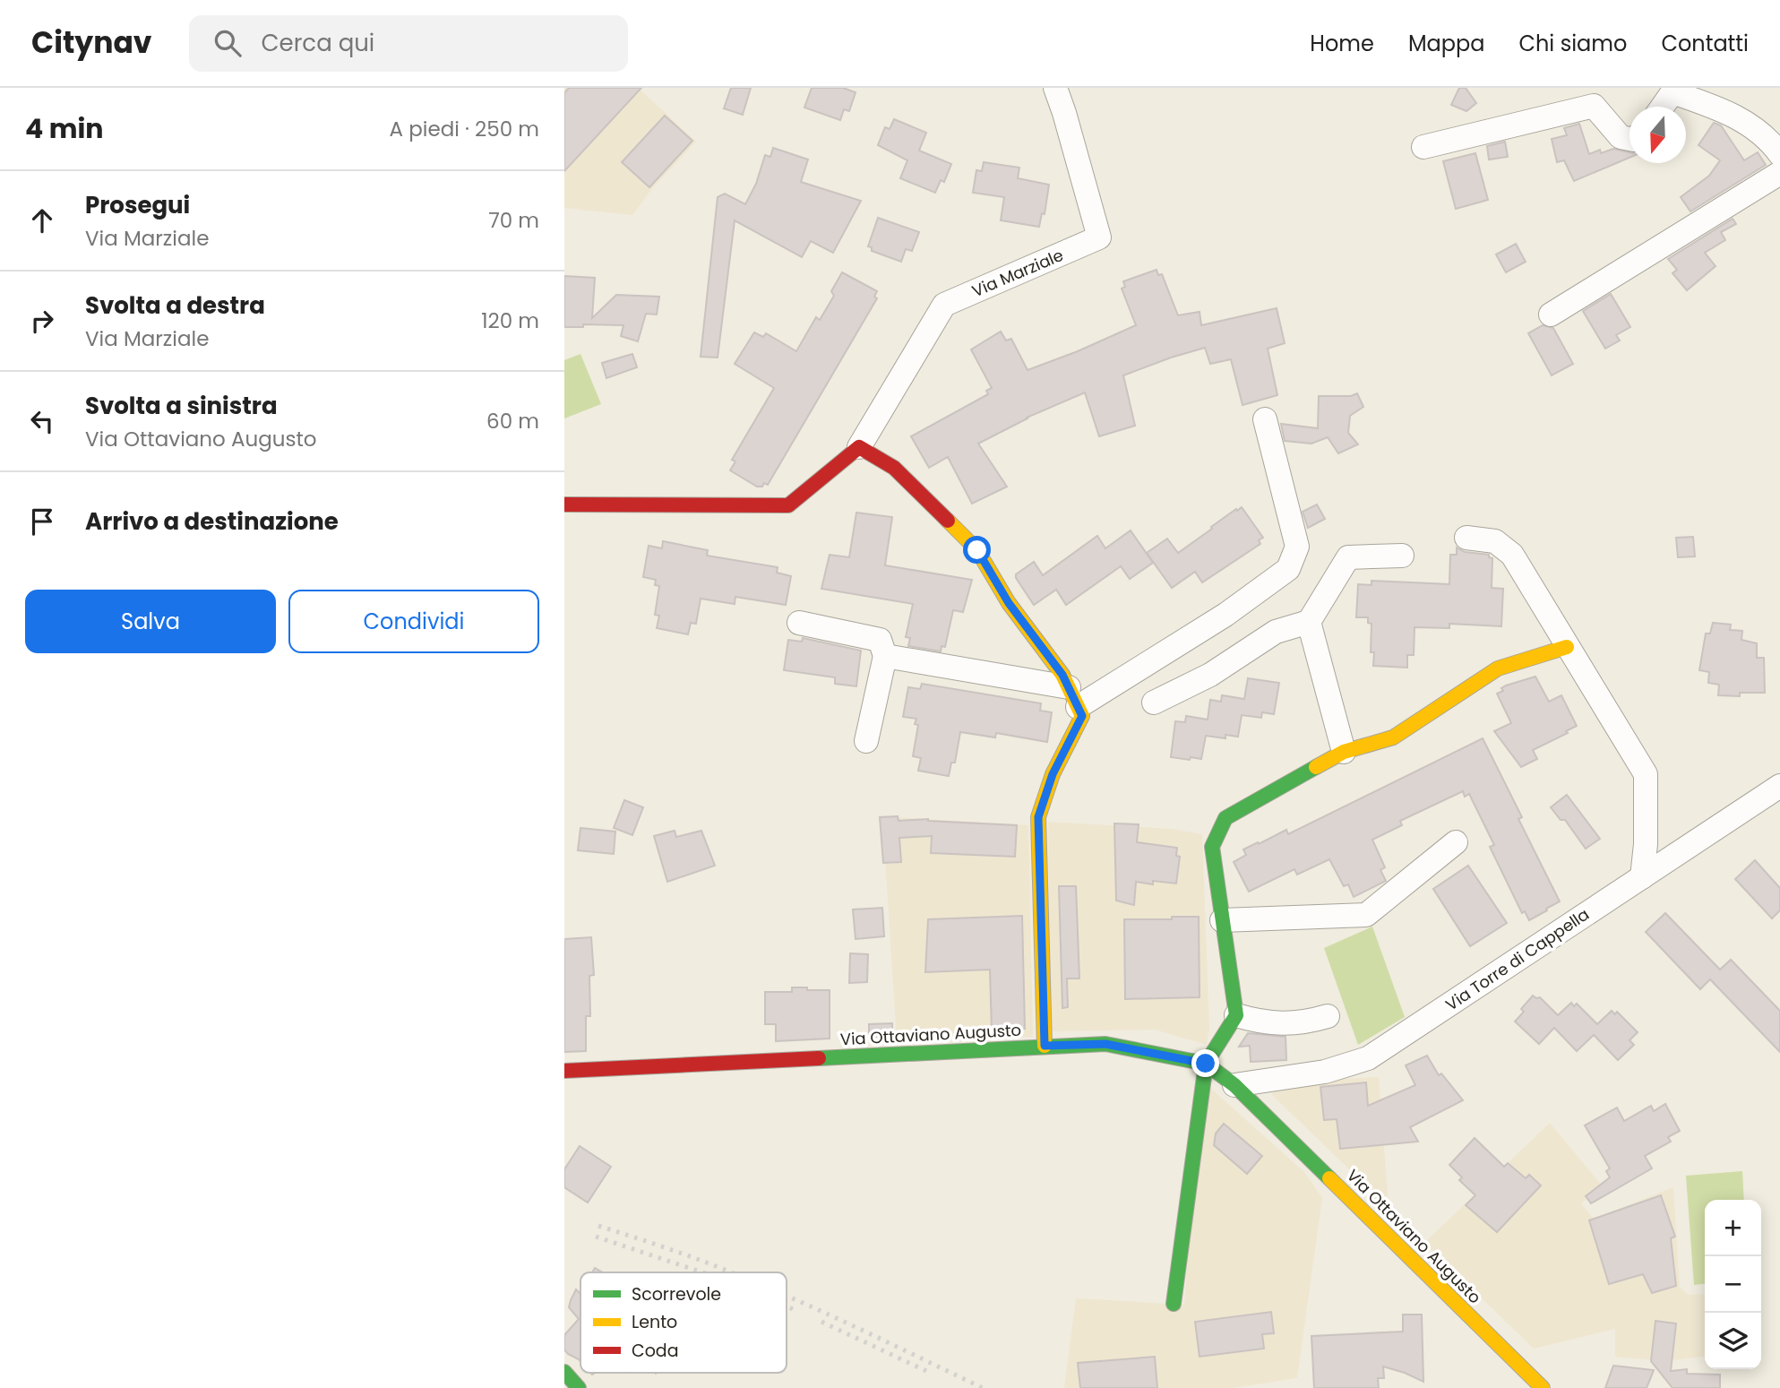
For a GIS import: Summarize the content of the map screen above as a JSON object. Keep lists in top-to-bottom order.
{
  "streets": {
    "street": ["Via Marziale", "Via Torre di Cappella", "Via Ottaviano Augusto"]
  },
  "crossings": [
    ["Via Torre di Cappella", "Via Ottaviano Augusto"]
  ],
  "legend": ["Scorrevole", "Lento", "Coda"],
  "north": "bottom",
  "page": {
    "header": "Citynav",
    "search": "Cerca qui",
    "nav": [
      "Home",
      "Mappa",
      "Chi siamo",
      "Contatti"
    ],
    "heading": ["4 min", "A piedi · 250 m"],
    "list": [
      ["Prosegui", "Via Marziale", "70 m"],
      ["Svolta a destra", "Via Marziale", "120 m"],
      ["Svolta a sinistra", "Via Ottaviano Augusto", "60 m"],
      "Arrivo a destinazione"
    ],
    "buttons": ["Salva", "Condividi"],
    "map_buttons": ["+", "−"]
  }
}
